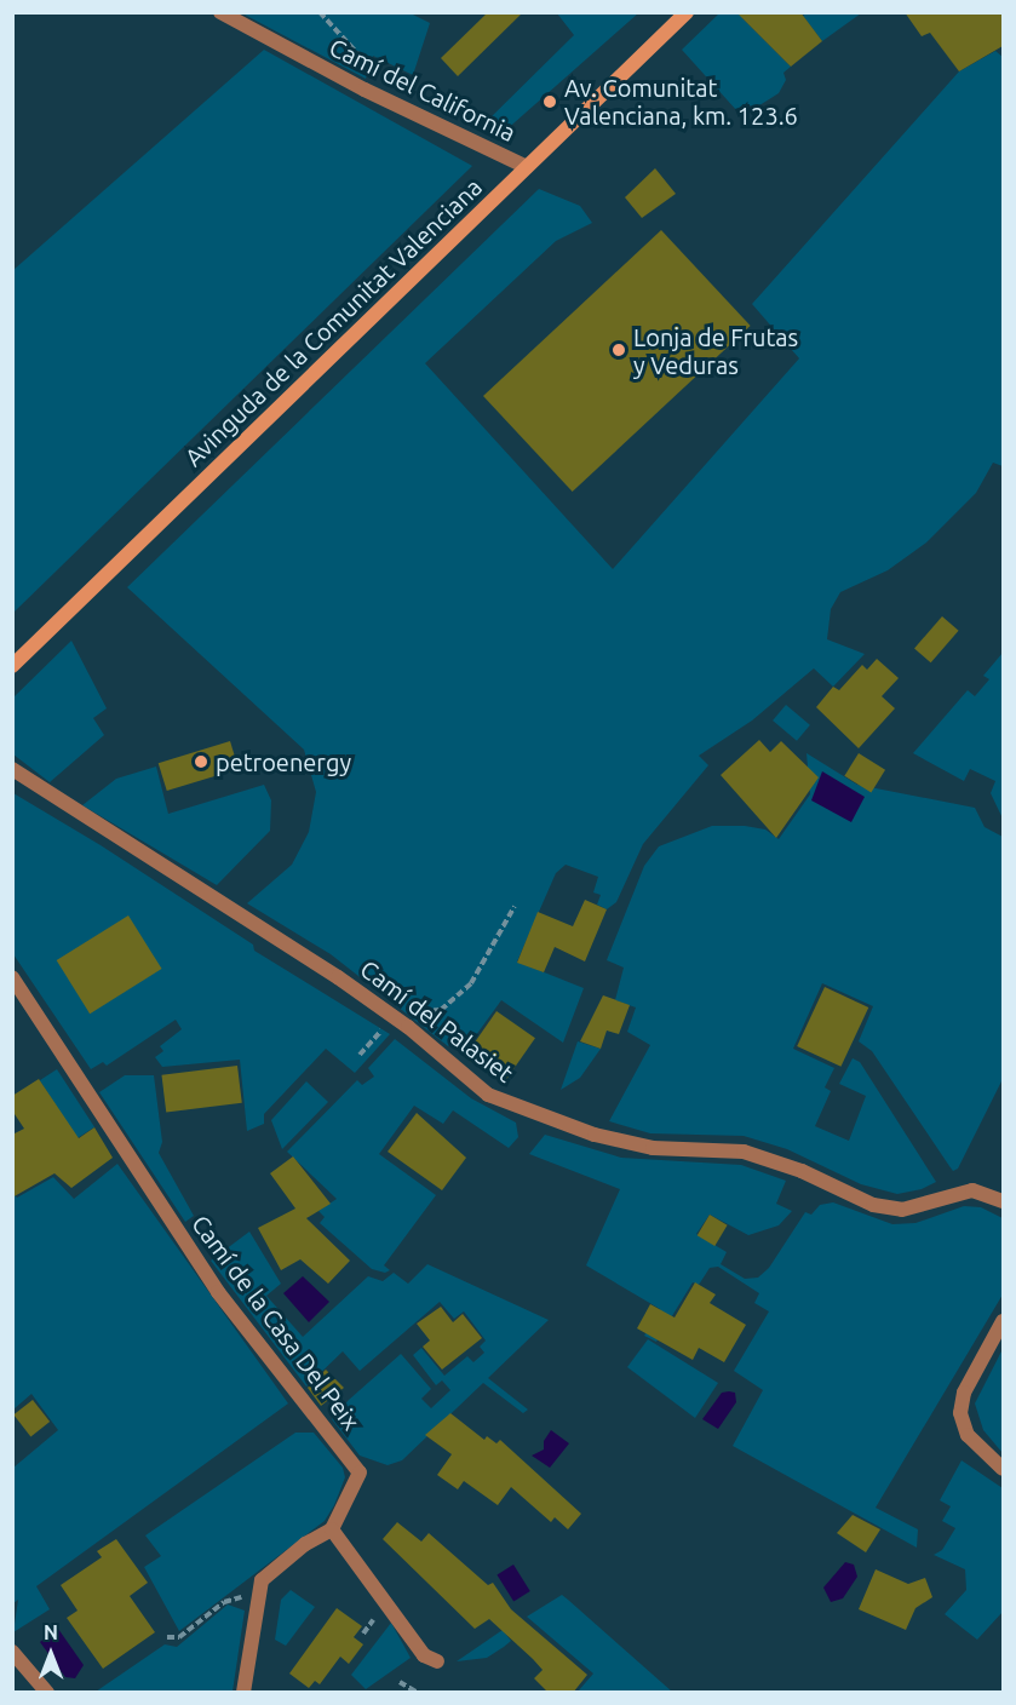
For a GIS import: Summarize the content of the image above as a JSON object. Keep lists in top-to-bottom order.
{
  "streets": {
    "main road": ["Avinguda de la Comunitat Valenciana"],
    "lane": ["Camí del California", "Camí del Palasiet", "Camí de la Casa Del Peix"]
  },
  "crossings": [
    ["Camí del California", "Avinguda de la Comunitat Valenciana"]
  ],
  "places": ["Av. Comunitat Valenciana, km. 123.6", "Lonja de Frutas y Veduras", "petroenergy"],
  "north": "top"
}
